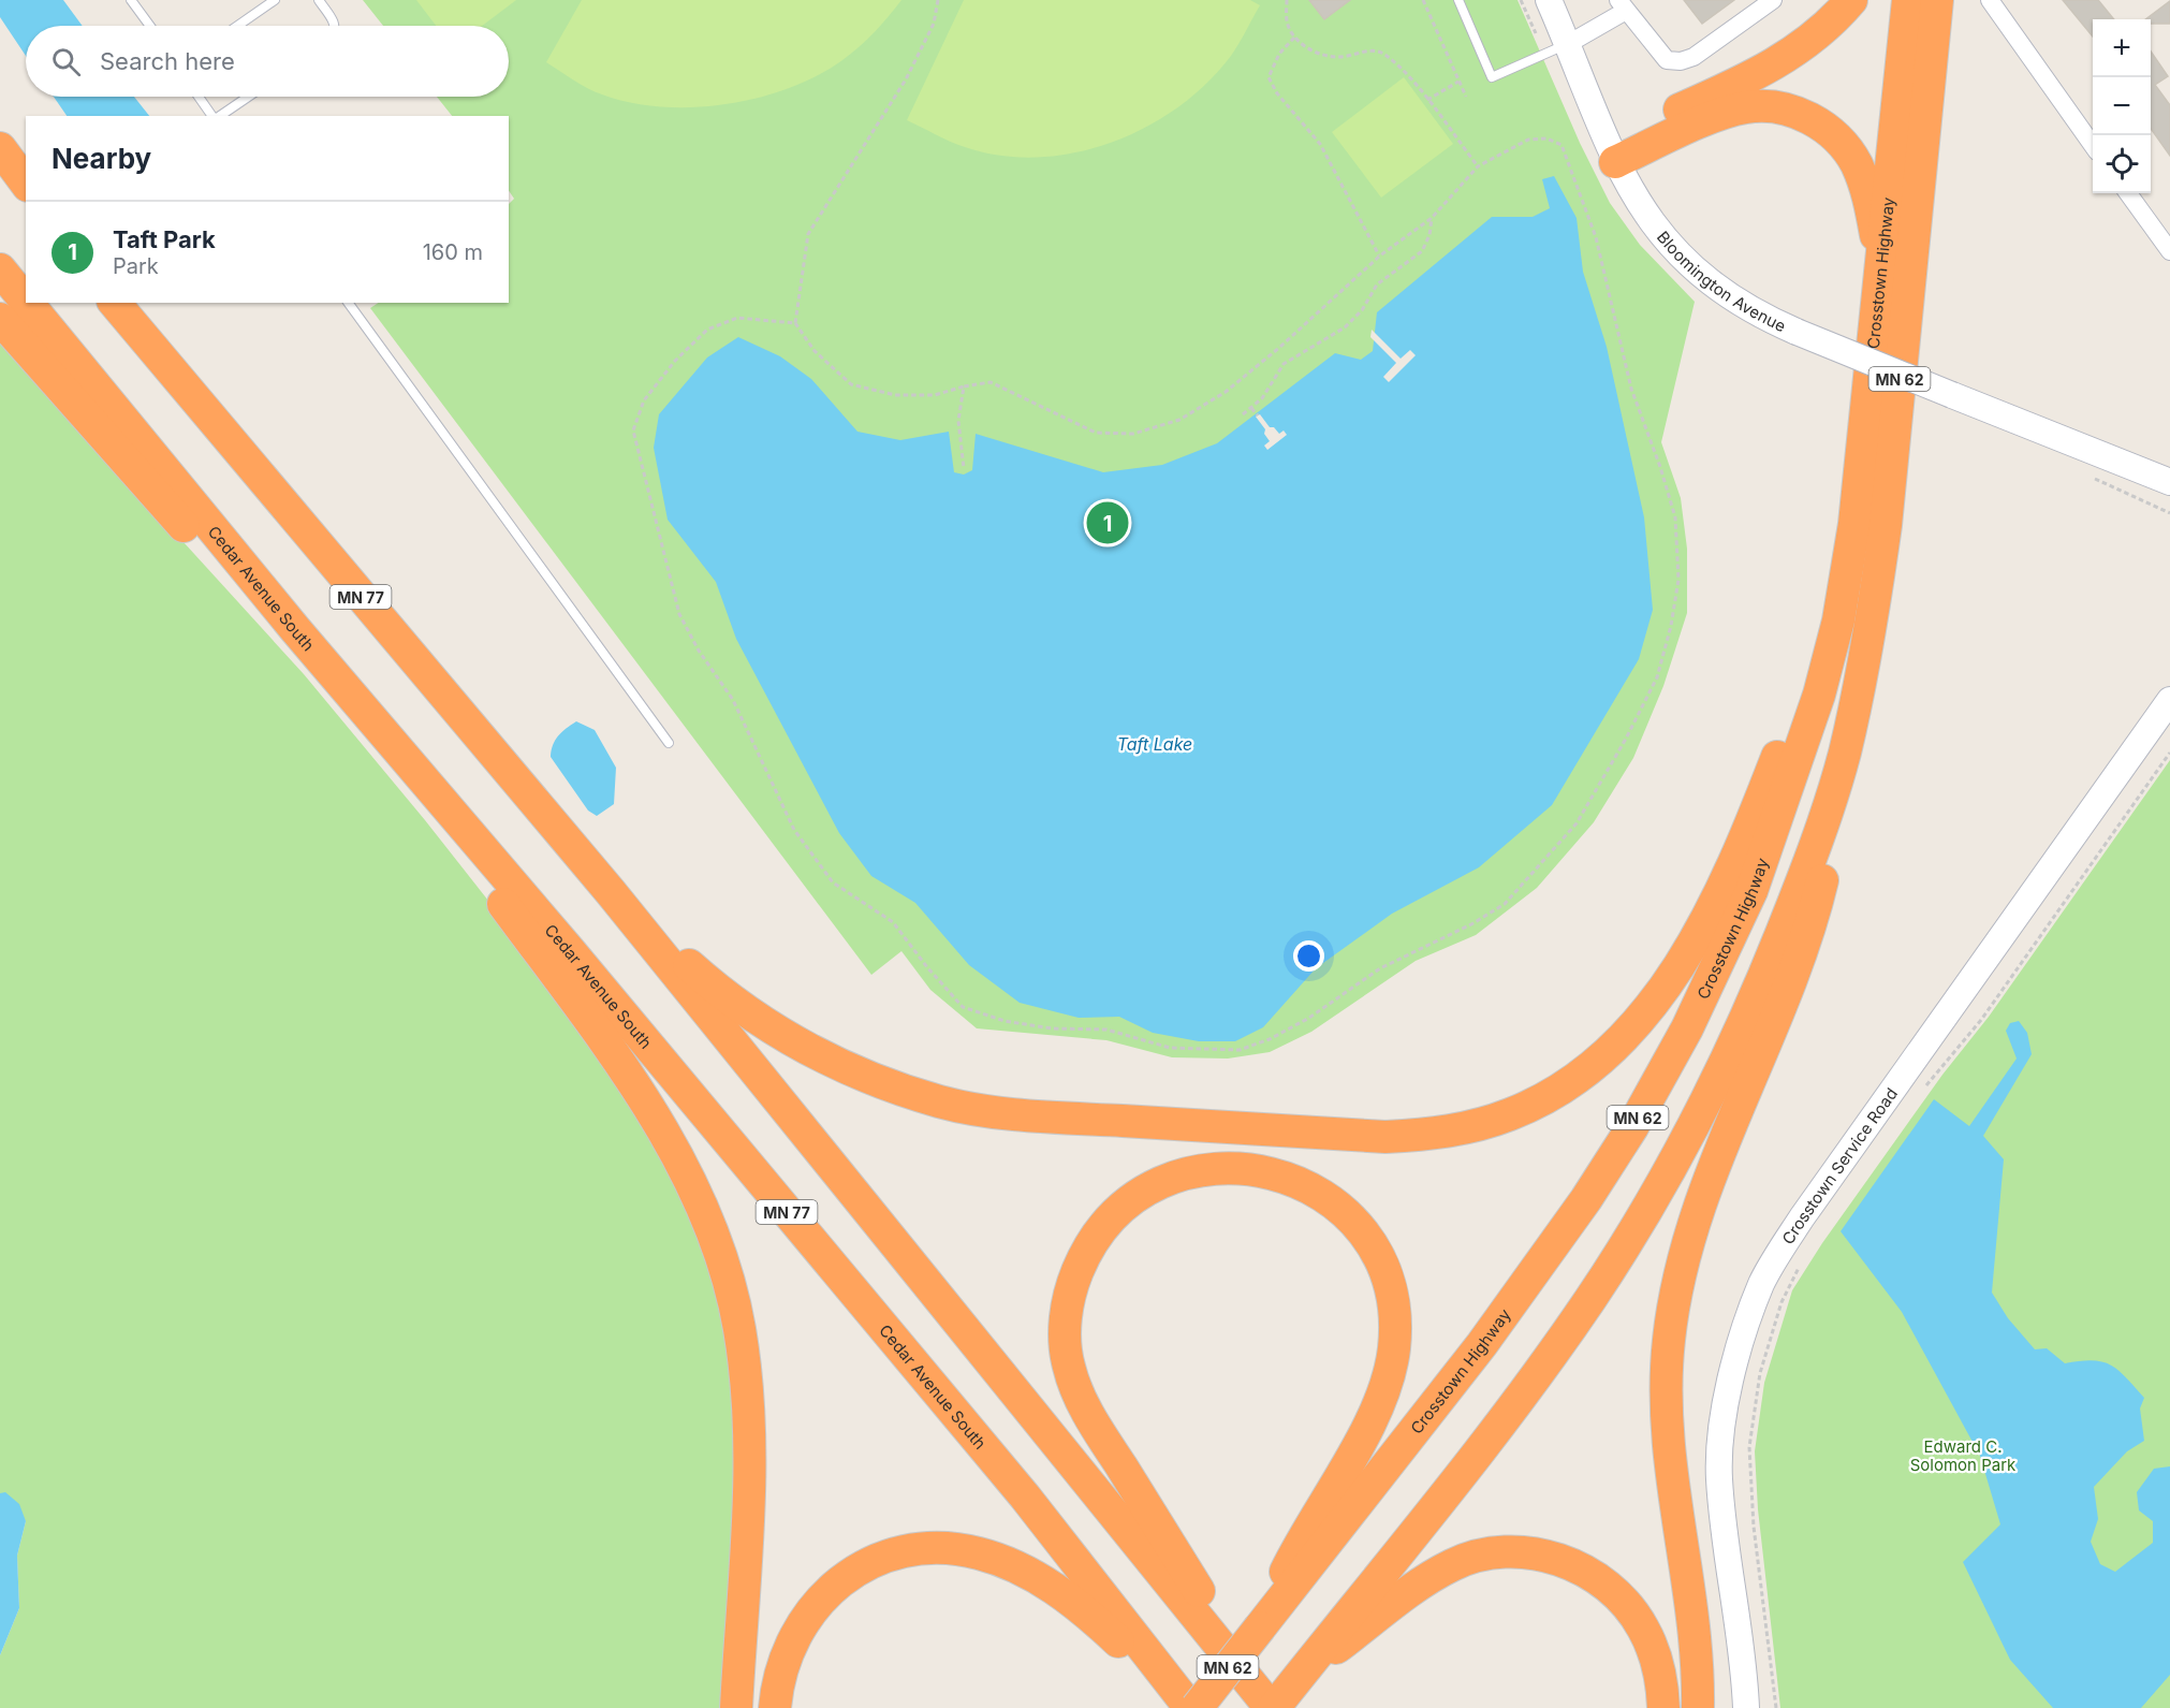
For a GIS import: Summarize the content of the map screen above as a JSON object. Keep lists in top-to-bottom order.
{
  "streets": {
    "highway": [
      "Crosstown Highway",
      "MN 62",
      "Cedar Avenue South",
      "MN 77"
    ],
    "street": ["Bloomington Avenue", "Crosstown Service Road"]
  },
  "crossings": [
    ["Crosstown Highway", "Cedar Avenue South"]
  ],
  "water": ["Taft Lake"],
  "parks": ["Edward C. Solomon Park"],
  "page": {
    "map_buttons": ["+", "−"],
    "search": "Search here",
    "heading": "Nearby",
    "list": [
      {
        "mark": "1",
        "name": "Taft Park",
        "note": "Park",
        "value": "160 m"
      }
    ],
    "pins": "1"
  }
}
